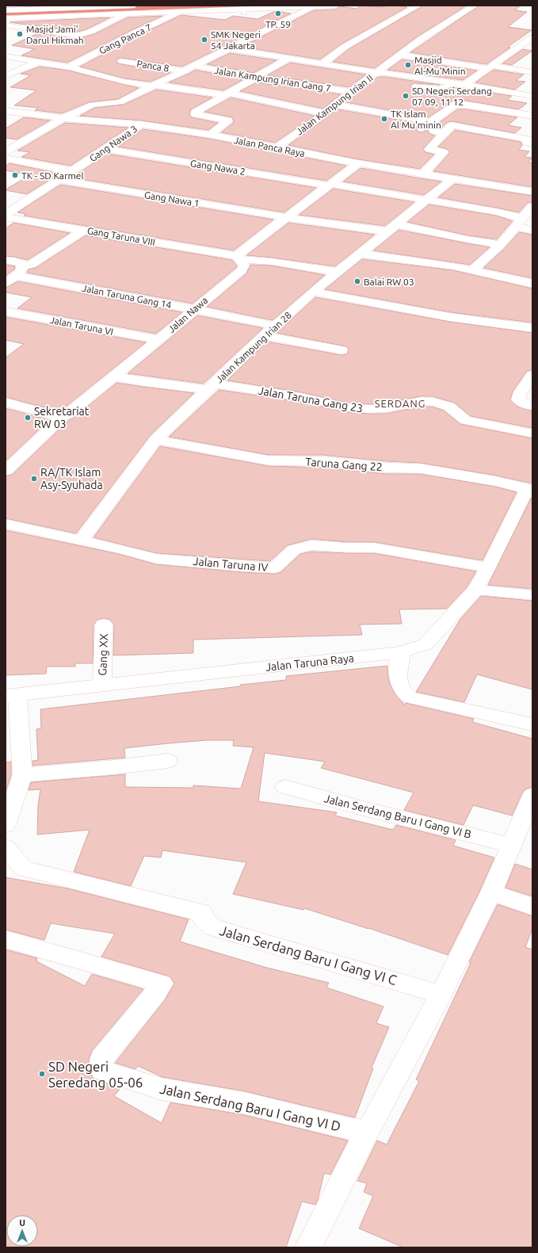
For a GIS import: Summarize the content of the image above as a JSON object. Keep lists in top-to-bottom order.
{
  "streets": {
    "street": [
      "Gang Panca 7",
      "Panca 8",
      "Jalan Kampung Irian Gang 7",
      "Jalan Kampung Irian II",
      "Gang Nawa 3",
      "Jalan Panca Raya",
      "Gang Nawa 2",
      "Gang Nawa 1",
      "Gang Taruna VIII",
      "Jalan Taruna Gang 14",
      "Jalan Nawa",
      "Jalan Taruna VI",
      "Jalan Kampung Irian 28",
      "Jalan Taruna Gang 23",
      "Taruna Gang 22",
      "Jalan Taruna IV",
      "Gang XX",
      "Jalan Taruna Raya",
      "Jalan Serdang Baru I Gang VI B",
      "Jalan Serdang Baru I Gang VI C",
      "Jalan Serdang Baru I Gang VI D"
    ]
  },
  "crossings": [
    ["Jalan Kampung Irian Gang 7", "Jalan Kampung Irian II"],
    ["Jalan Kampung Irian II", "Jalan Panca Raya"],
    ["Gang Nawa 3", "Jalan Panca Raya"],
    ["Gang Nawa 3", "Gang Nawa 2"],
    ["Gang Nawa 3", "Gang Nawa 1"],
    ["Jalan Panca Raya", "Jalan Kampung Irian 28"],
    ["Gang Nawa 2", "Jalan Kampung Irian 28"],
    ["Gang Nawa 1", "Jalan Kampung Irian 28"],
    ["Gang Taruna VIII", "Jalan Nawa"],
    ["Gang Taruna VIII", "Jalan Kampung Irian 28"],
    ["Jalan Taruna Gang 14", "Jalan Nawa"],
    ["Jalan Taruna Gang 14", "Jalan Kampung Irian 28"],
    ["Jalan Nawa", "Jalan Taruna VI"],
    ["Jalan Nawa", "Jalan Taruna Gang 23"],
    ["Jalan Kampung Irian 28", "Jalan Taruna Gang 23"],
    ["Jalan Kampung Irian 28", "Taruna Gang 22"],
    ["Jalan Kampung Irian 28", "Jalan Taruna IV"],
    ["Taruna Gang 22", "Jalan Taruna Raya"],
    ["Jalan Taruna IV", "Jalan Taruna Raya"],
    ["Gang XX", "Jalan Taruna Raya"]
  ],
  "districts": ["SERDANG"],
  "places": [
    "TP. 59",
    "Masjid Jami' Darul Hikmah",
    "SMK Negeri 54 Jakarta",
    "Masjid Al-Mu'Minin",
    "SD Negeri Serdang 07 09, 11 12",
    "TK Islam Al Mu'minin",
    "TK - SD Karmel",
    "Balai RW 03",
    "Sekretariat RW 03",
    "RA/TK Islam Asy-Syuhada",
    "SD Negeri Seredang 05-06"
  ],
  "north": "top"
}
